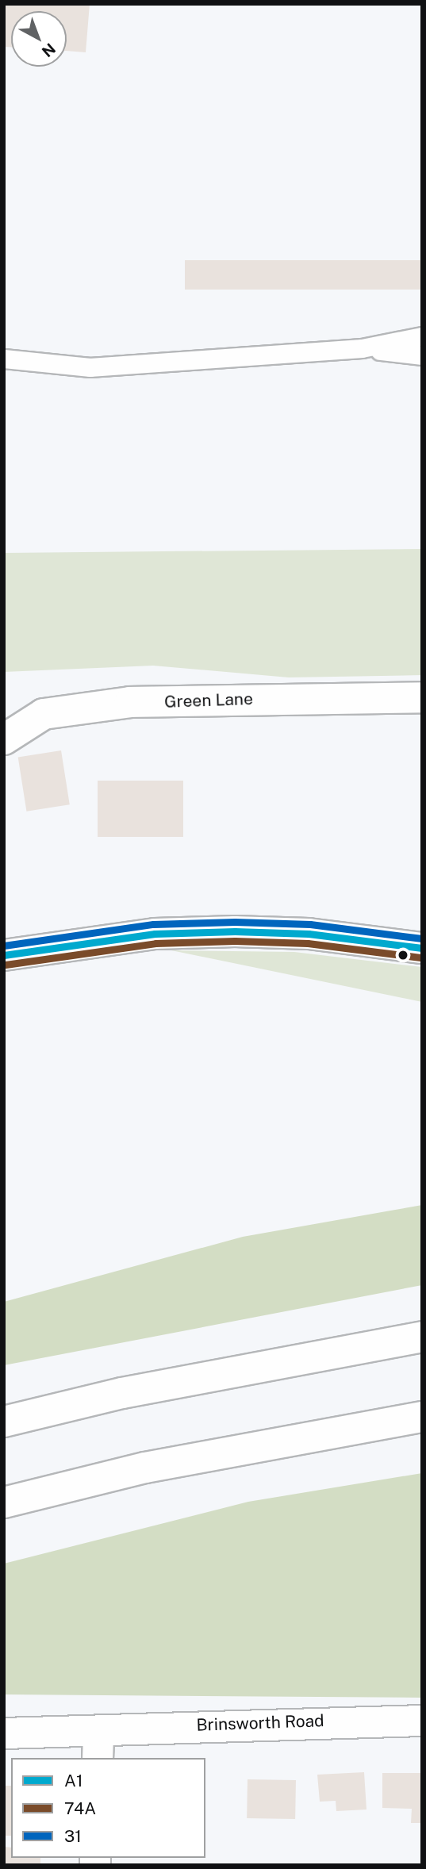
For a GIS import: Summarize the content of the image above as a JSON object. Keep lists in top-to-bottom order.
{
  "streets": {
    "main road": ["Green Lane", "Brinsworth Road"]
  },
  "lines": ["transit line 31", "transit line A1", "transit line 74A"],
  "legend": ["A1", "74A", "31"],
  "north": "bottom right"
}
